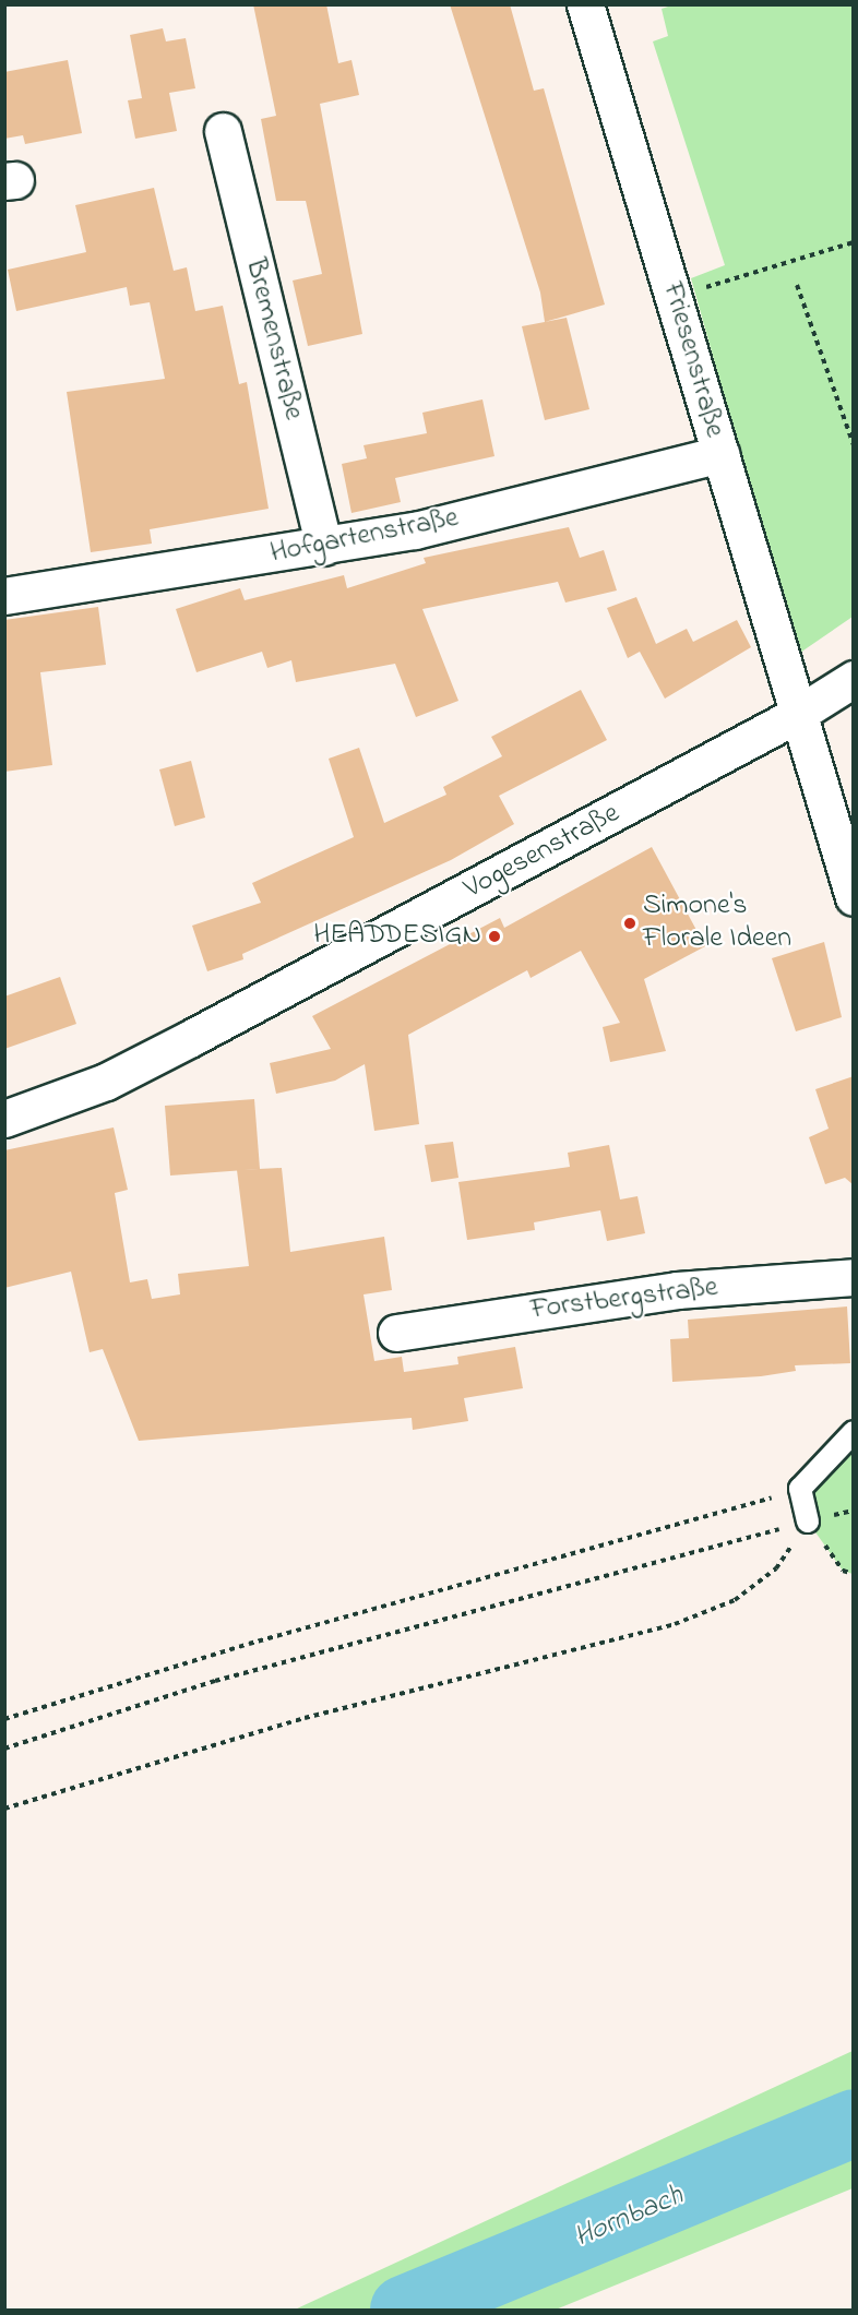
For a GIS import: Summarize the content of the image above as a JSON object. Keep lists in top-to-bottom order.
{
  "streets": {
    "street": [
      "Bremenstraße",
      "Friesenstraße",
      "Hofgartenstraße",
      "Vogesenstraße",
      "Forstbergstraße"
    ]
  },
  "crossings": [
    ["Bremenstraße", "Hofgartenstraße"],
    ["Friesenstraße", "Hofgartenstraße"],
    ["Friesenstraße", "Vogesenstraße"]
  ],
  "water": ["Hornbach"],
  "places": ["Simone's Florale Ideen", "HEADDESIGN"]
}
